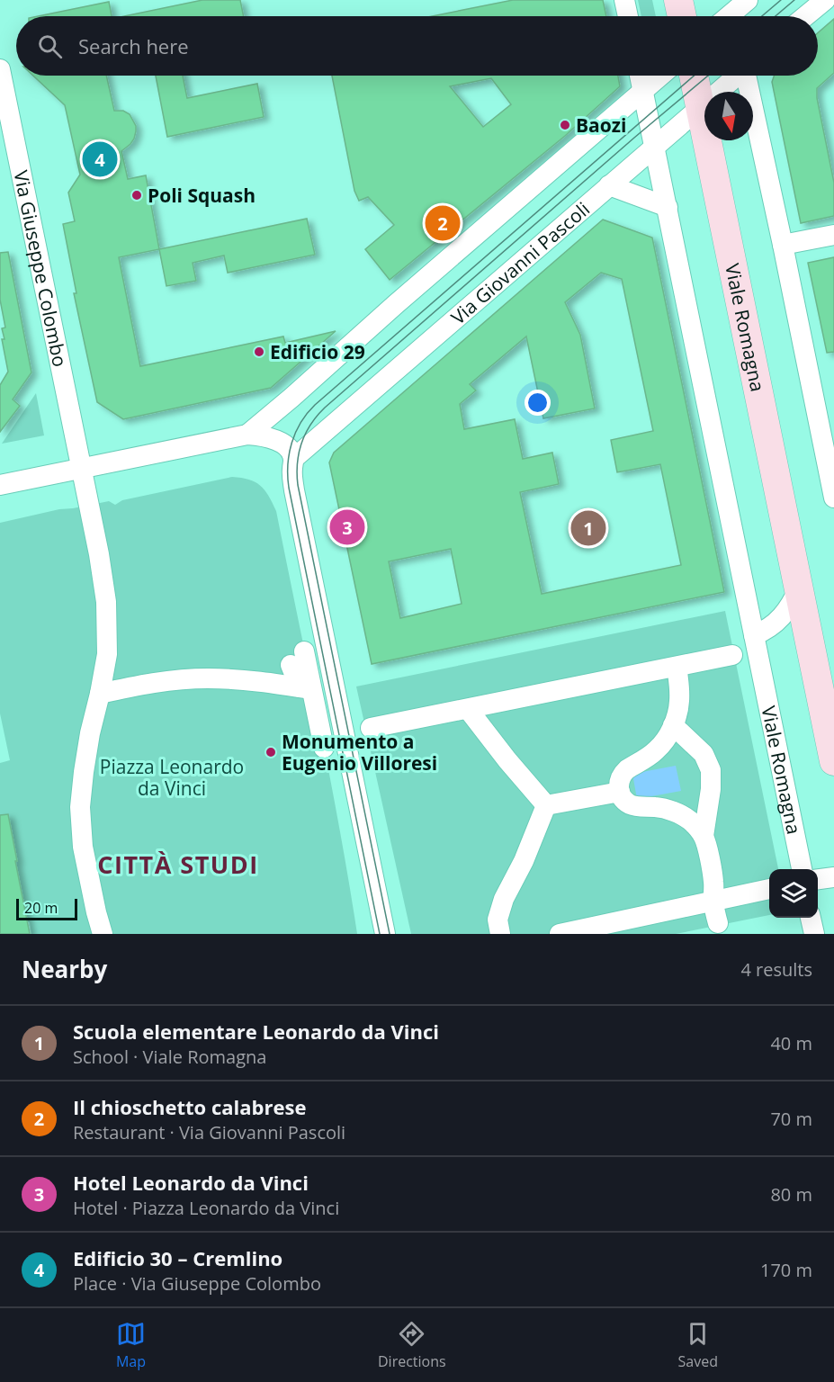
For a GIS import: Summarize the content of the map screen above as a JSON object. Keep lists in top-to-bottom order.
{
  "streets": {
    "main road": ["Viale Romagna"],
    "street": ["Via Giovanni Pascoli", "Via Giuseppe Colombo"]
  },
  "crossings": [
    ["Via Giovanni Pascoli", "Viale Romagna"]
  ],
  "districts": ["CITTÀ STUDI"],
  "parks": ["Piazza Leonardo da Vinci"],
  "places": [
    "Baozi",
    "Poli Squash",
    "Edificio 29",
    "Monumento a Eugenio Villoresi"
  ],
  "scale_bar": "20 m",
  "north": "bottom",
  "page": {
    "search": "Search here",
    "pins": [
      "4",
      "2",
      "3",
      "1"
    ],
    "scale": "20 m",
    "heading": ["Nearby", "4 results"],
    "list": [
      {
        "mark": "1",
        "name": "Scuola elementare Leonardo da Vinci",
        "note": "School · Viale Romagna",
        "value": "40 m"
      },
      {
        "mark": "2",
        "name": "Il chioschetto calabrese",
        "note": "Restaurant · Via Giovanni Pascoli",
        "value": "70 m"
      },
      {
        "mark": "3",
        "name": "Hotel Leonardo da Vinci",
        "note": "Hotel · Piazza Leonardo da Vinci",
        "value": "80 m"
      },
      {
        "mark": "4",
        "name": "Edificio 30 – Cremlino",
        "note": "Place · Via Giuseppe Colombo",
        "value": "170 m"
      }
    ],
    "nav": ["Map", "Directions", "Saved"]
  }
}
